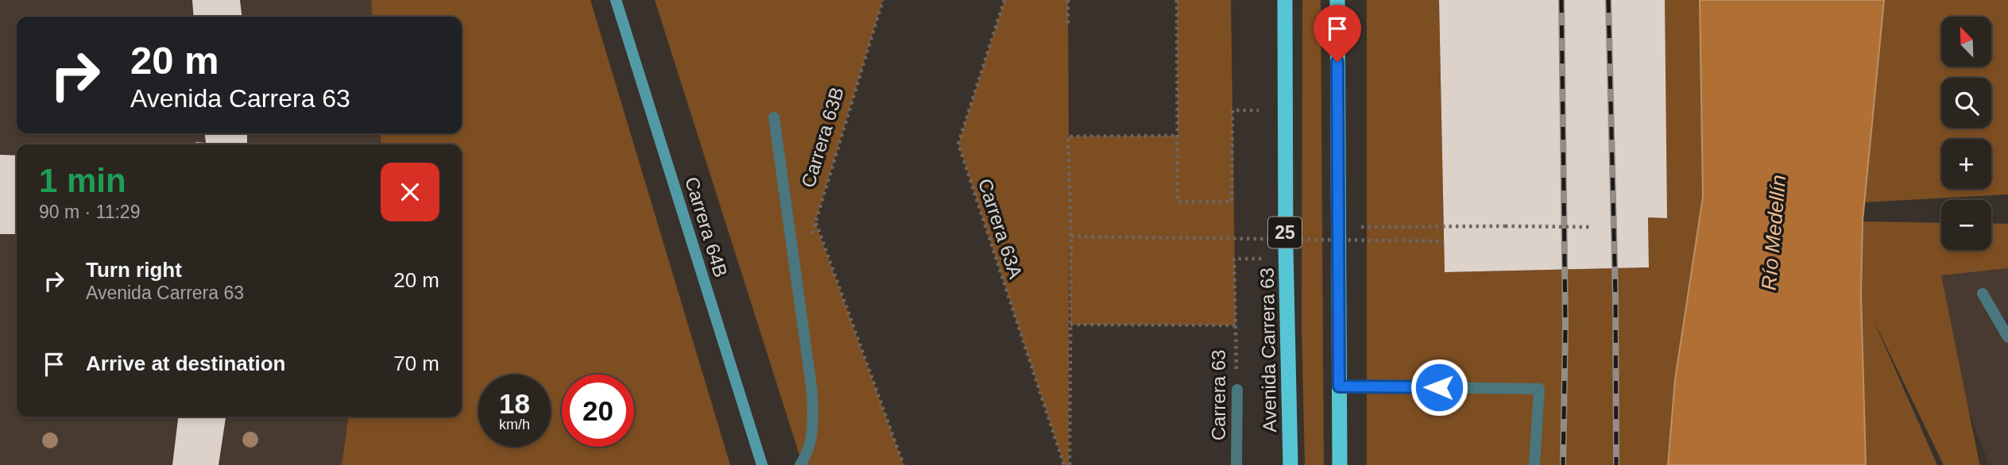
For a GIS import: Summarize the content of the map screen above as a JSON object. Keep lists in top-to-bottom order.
{
  "streets": {
    "highway": ["25", "Avenida Carrera 63"],
    "main road": ["Carrera 64B"],
    "street": ["Carrera 63B", "Carrera 63"],
    "path": ["Carrera 63A"]
  },
  "water": ["Río Medellín"],
  "north": "top left",
  "page": {
    "map_buttons": ["+", "−"],
    "turn": ["20 m", "Avenida Carrera 63"],
    "heading": ["1 min", "90 m · 11:29"],
    "list": [
      {
        "name": "Turn right",
        "note": "Avenida Carrera 63",
        "value": "20 m"
      },
      {
        "name": "Arrive at destination",
        "value": "70 m"
      }
    ],
    "speed": "18 km/h",
    "limit": "20"
  }
}
